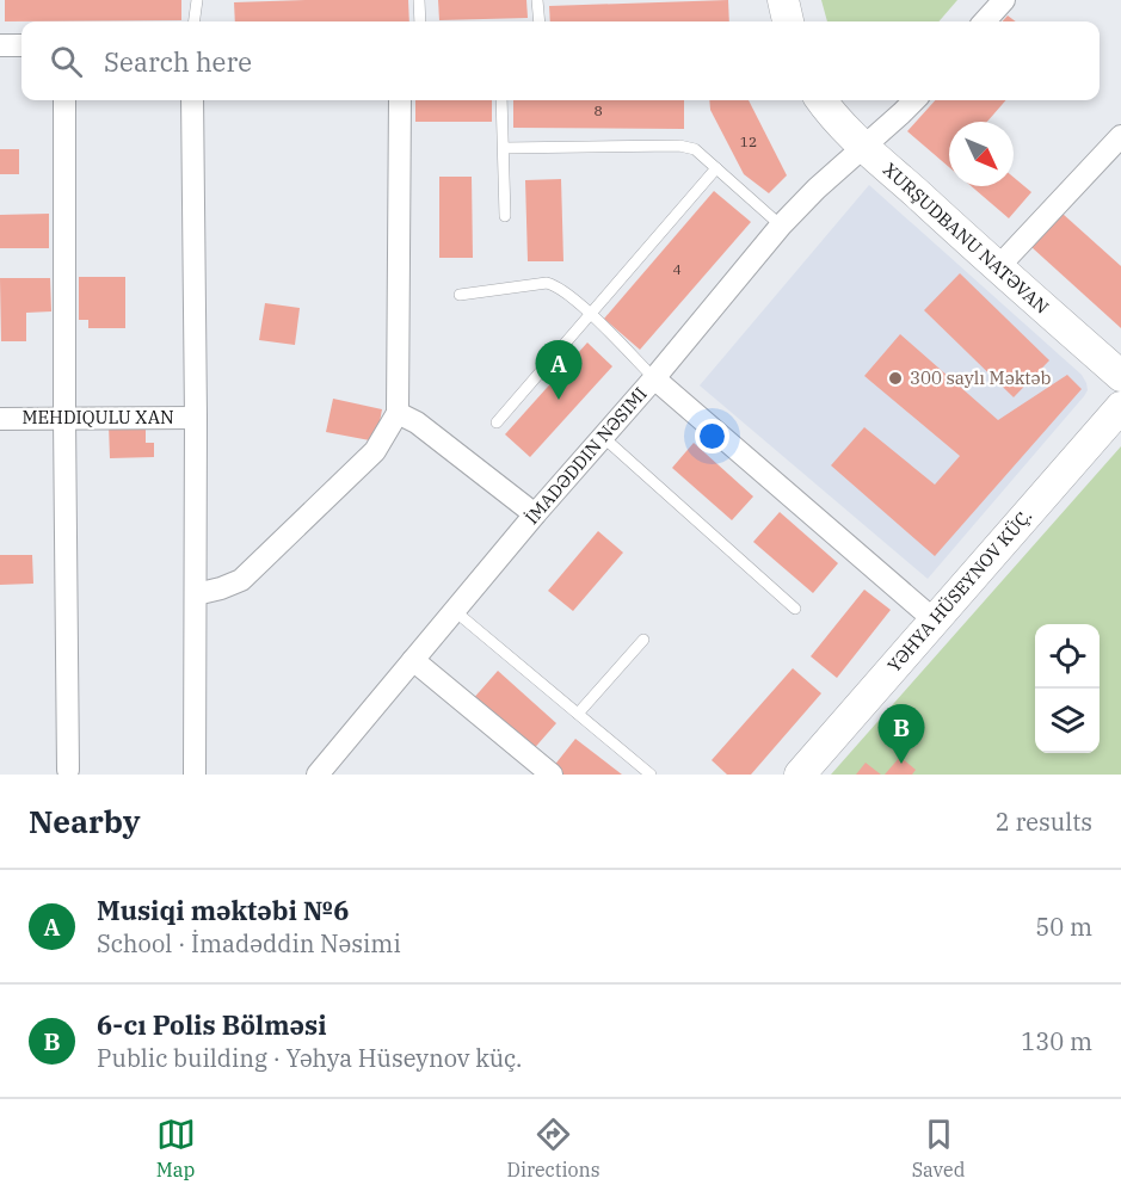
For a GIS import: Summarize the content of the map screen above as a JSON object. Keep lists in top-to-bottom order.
{
  "streets": {
    "main road": ["XURŞUDBANU NATƏVAN", "YƏHYA HÜSEYNOV KÜÇ."],
    "street": ["MEHDIQULU XAN", "İMADƏDDIN NƏSIMI"]
  },
  "crossings": [
    ["XURŞUDBANU NATƏVAN", "İMADƏDDIN NƏSIMI"]
  ],
  "places": ["300 saylı Məktəb"],
  "house_numbers": ["8", "12", "4"],
  "north": "bottom right",
  "page": {
    "search": "Search here",
    "pins": ["A", "B"],
    "heading": ["Nearby", "2 results"],
    "list": [
      {
        "mark": "A",
        "name": "Musiqi məktəbi №6",
        "note": "School · İmadəddin Nəsimi",
        "value": "50 m"
      },
      {
        "mark": "B",
        "name": "6-cı Polis Bölməsi",
        "note": "Public building · Yəhya Hüseynov küç.",
        "value": "130 m"
      }
    ],
    "nav": ["Map", "Directions", "Saved"]
  }
}
